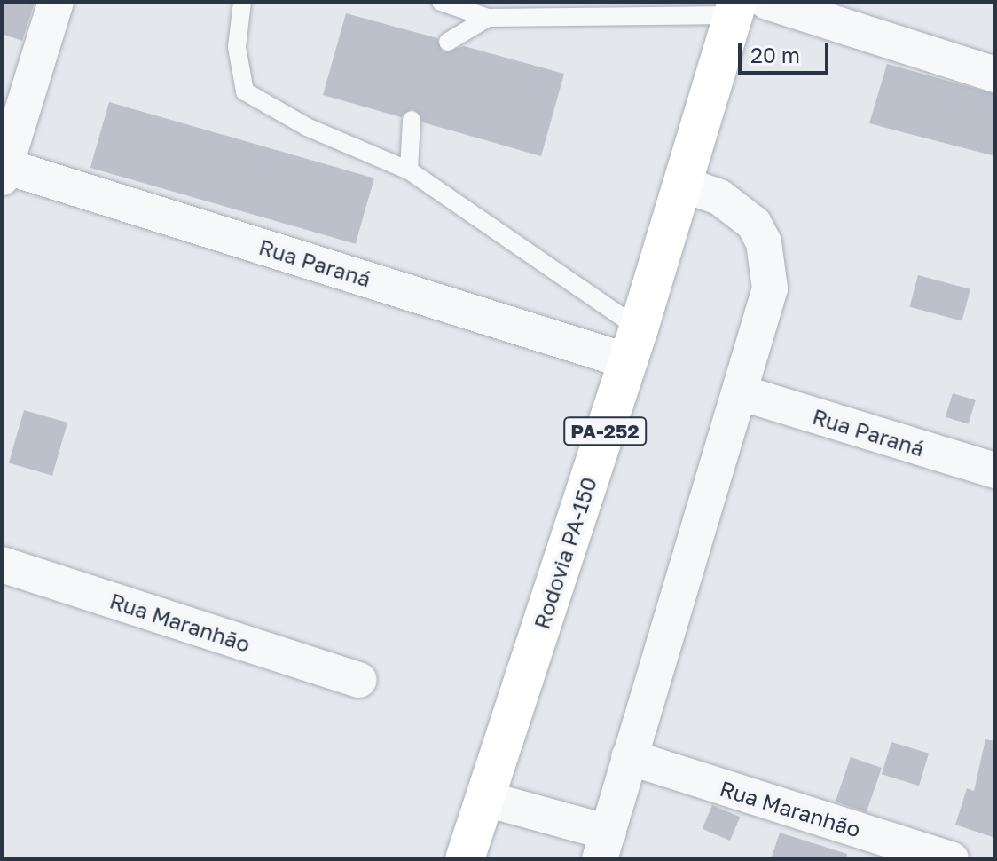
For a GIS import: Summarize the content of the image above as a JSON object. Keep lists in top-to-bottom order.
{
  "streets": {
    "highway": ["PA-252", "Rodovia PA-150"],
    "street": ["Rua Paraná", "Rua Maranhão"]
  },
  "crossings": [
    ["Rua Paraná", "Rodovia PA-150"]
  ],
  "scale_bar": "20 m"
}
